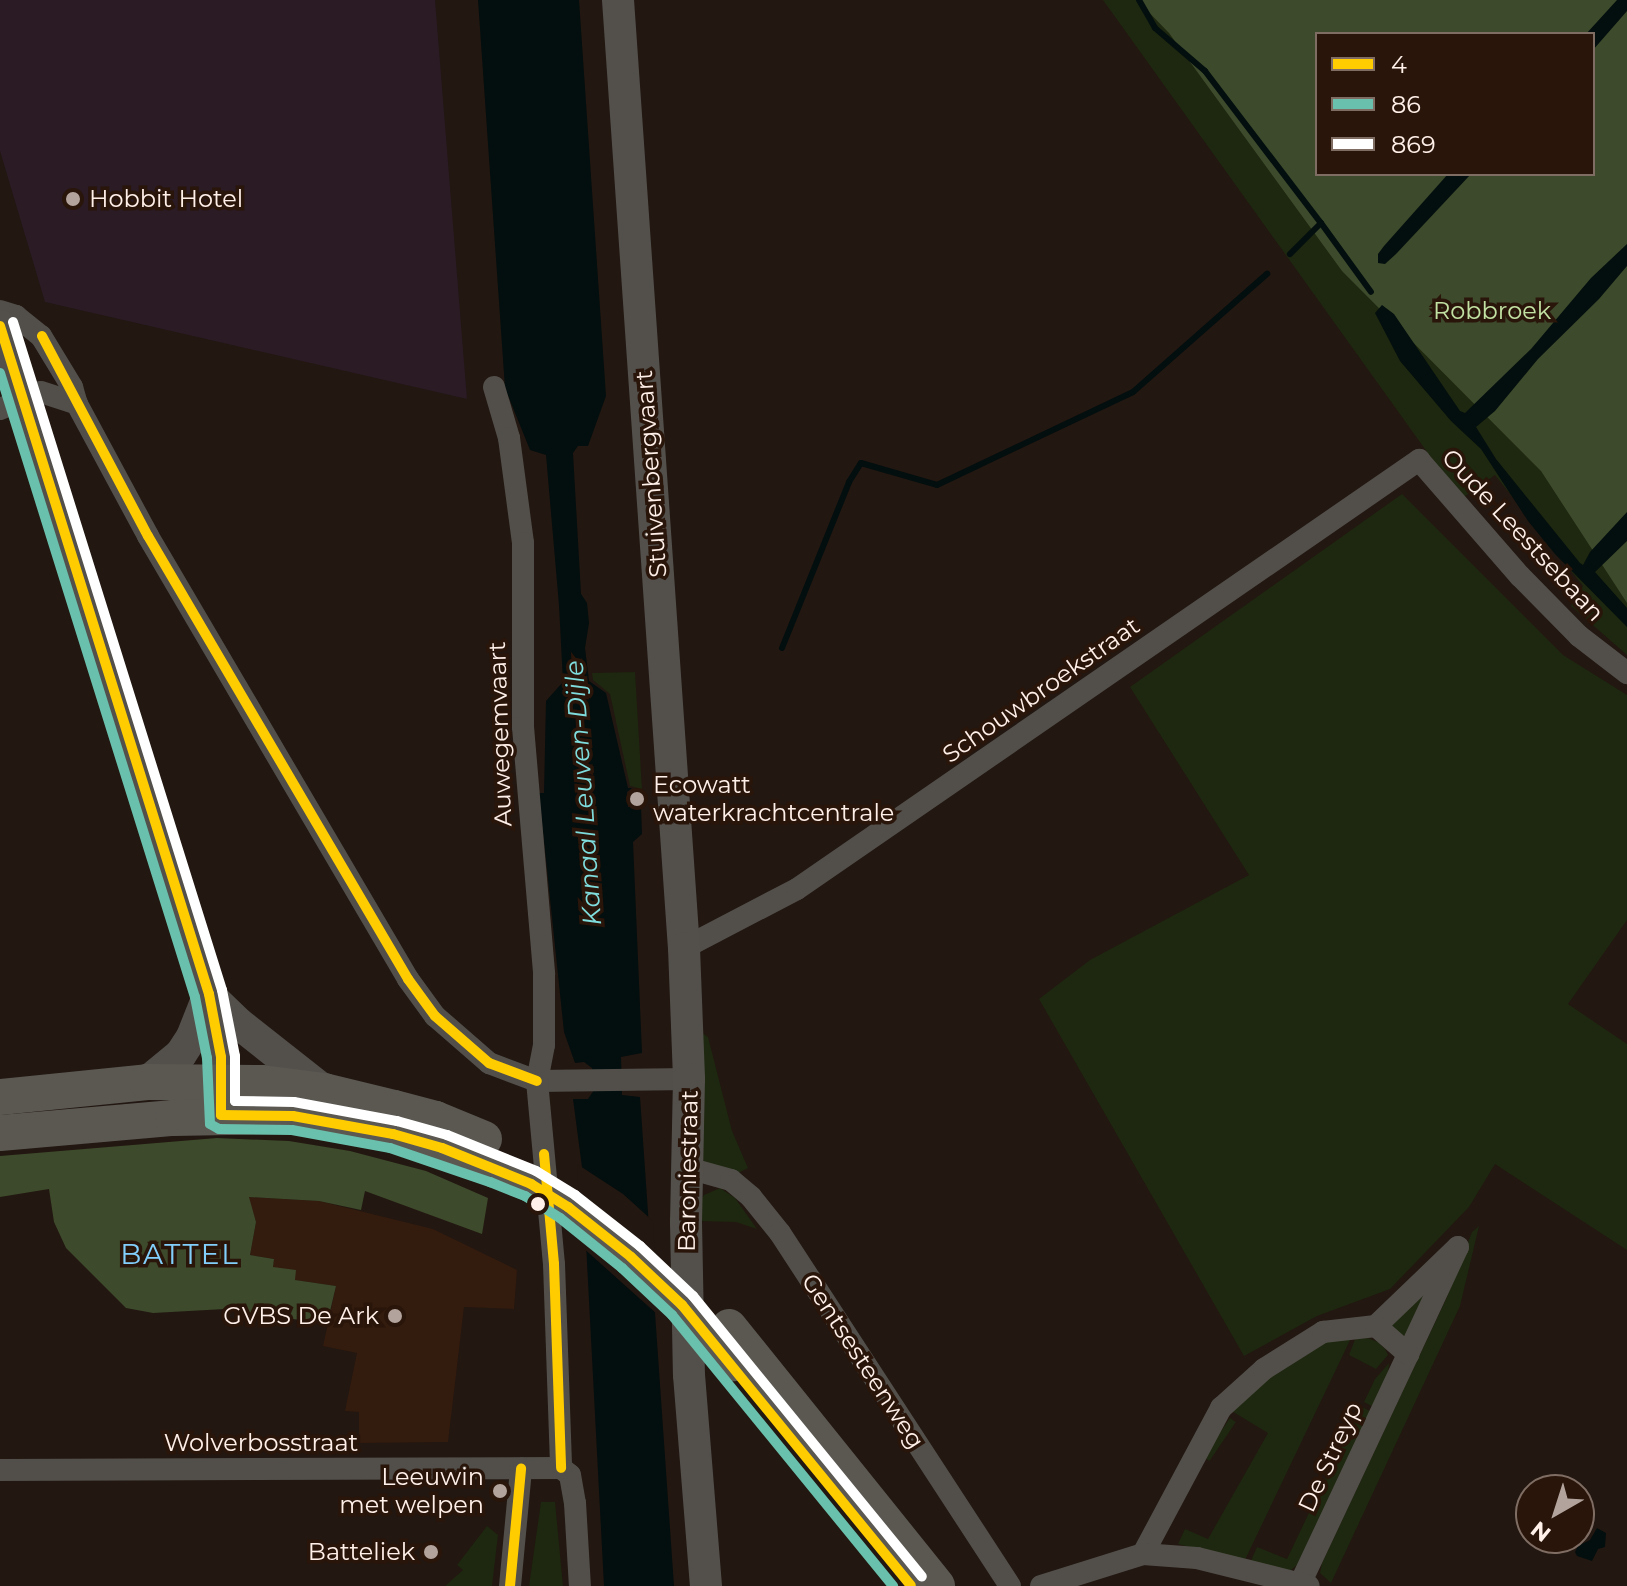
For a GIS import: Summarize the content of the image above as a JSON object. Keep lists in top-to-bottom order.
{
  "streets": {
    "main road": ["Stuivenbergvaart", "Baroniestraat"],
    "street": [
      "Oude Leestsebaan",
      "Schouwbroekstraat",
      "Auwegemvaart",
      "Gentsesteenweg",
      "Wolverbosstraat",
      "De Streyp"
    ]
  },
  "crossings": [
    ["Stuivenbergvaart", "Schouwbroekstraat"],
    ["Stuivenbergvaart", "Baroniestraat"],
    ["Oude Leestsebaan", "Schouwbroekstraat"],
    ["Schouwbroekstraat", "Baroniestraat"],
    ["Auwegemvaart", "Wolverbosstraat"],
    ["Baroniestraat", "Gentsesteenweg"]
  ],
  "districts": ["BATTEL"],
  "water": ["Kanaal Leuven-Dijle"],
  "parks": ["Robbroek"],
  "places": [
    "Hobbit Hotel",
    "Ecowatt waterkrachtcentrale",
    "GVBS De Ark",
    "Leeuwin met welpen",
    "Batteliek"
  ],
  "lines": ["transit line 869", "transit line 4", "transit line 86"],
  "legend": ["4", "86", "869"],
  "north": "bottom left"
}
